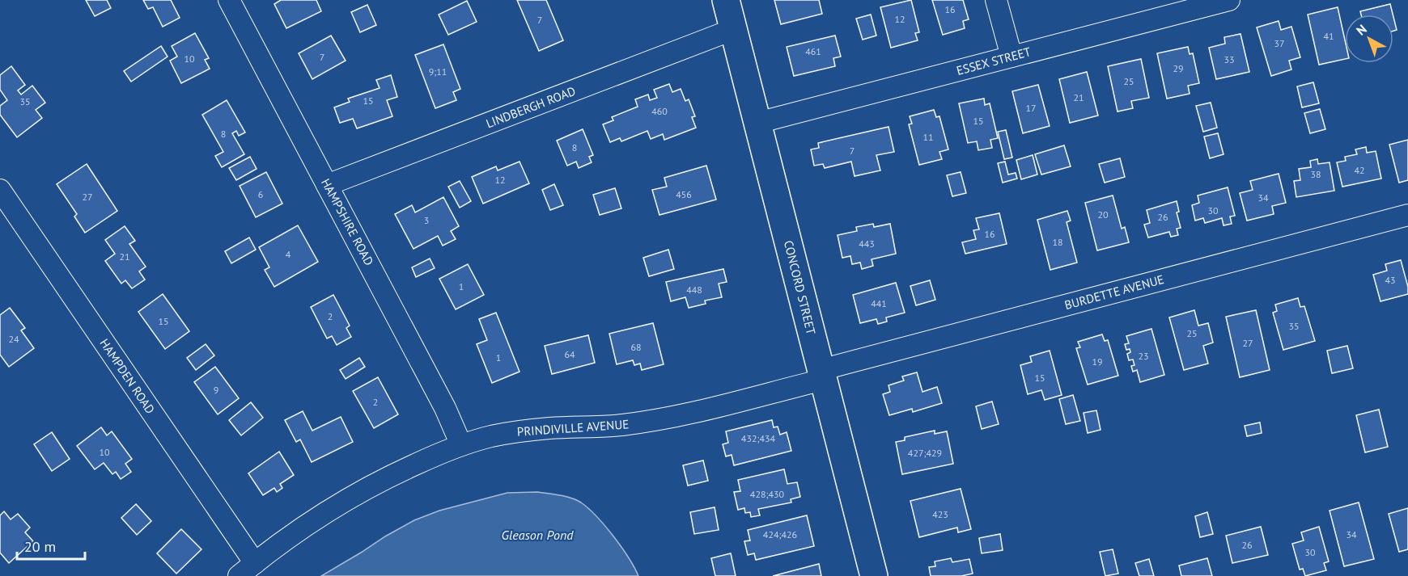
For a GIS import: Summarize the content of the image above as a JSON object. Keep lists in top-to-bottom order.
{
  "streets": {
    "main road": ["CONCORD STREET"],
    "street": [
      "ESSEX STREET",
      "LINDBERGH ROAD",
      "HAMPSHIRE ROAD",
      "BURDETTE AVENUE",
      "HAMPDEN ROAD",
      "PRINDIVILLE AVENUE"
    ]
  },
  "crossings": [
    ["ESSEX STREET", "CONCORD STREET"],
    ["LINDBERGH ROAD", "HAMPSHIRE ROAD"],
    ["LINDBERGH ROAD", "CONCORD STREET"],
    ["HAMPSHIRE ROAD", "PRINDIVILLE AVENUE"],
    ["CONCORD STREET", "BURDETTE AVENUE"],
    ["CONCORD STREET", "PRINDIVILLE AVENUE"],
    ["BURDETTE AVENUE", "PRINDIVILLE AVENUE"],
    ["HAMPDEN ROAD", "PRINDIVILLE AVENUE"]
  ],
  "water": ["Gleason Pond"],
  "house_numbers": [
    "16",
    "12",
    "7",
    "41",
    "37",
    "461",
    "7",
    "10",
    "33",
    "29",
    "9;11",
    "25",
    "21",
    "15",
    "35",
    "17",
    "460",
    "15",
    "8",
    "11",
    "8",
    "7",
    "42",
    "38",
    "12",
    "6",
    "456",
    "27",
    "34",
    "30",
    "20",
    "26",
    "3",
    "16",
    "18",
    "443",
    "4",
    "21",
    "43",
    "1",
    "448",
    "441",
    "2",
    "15",
    "35",
    "25",
    "24",
    "27",
    "68",
    "64",
    "23",
    "1",
    "19",
    "15",
    "9",
    "2",
    "432;434",
    "10",
    "427;429",
    "428;430",
    "423",
    "424;426",
    "34",
    "26",
    "30"
  ],
  "scale_bar": "20 m",
  "north": "top left"
}
